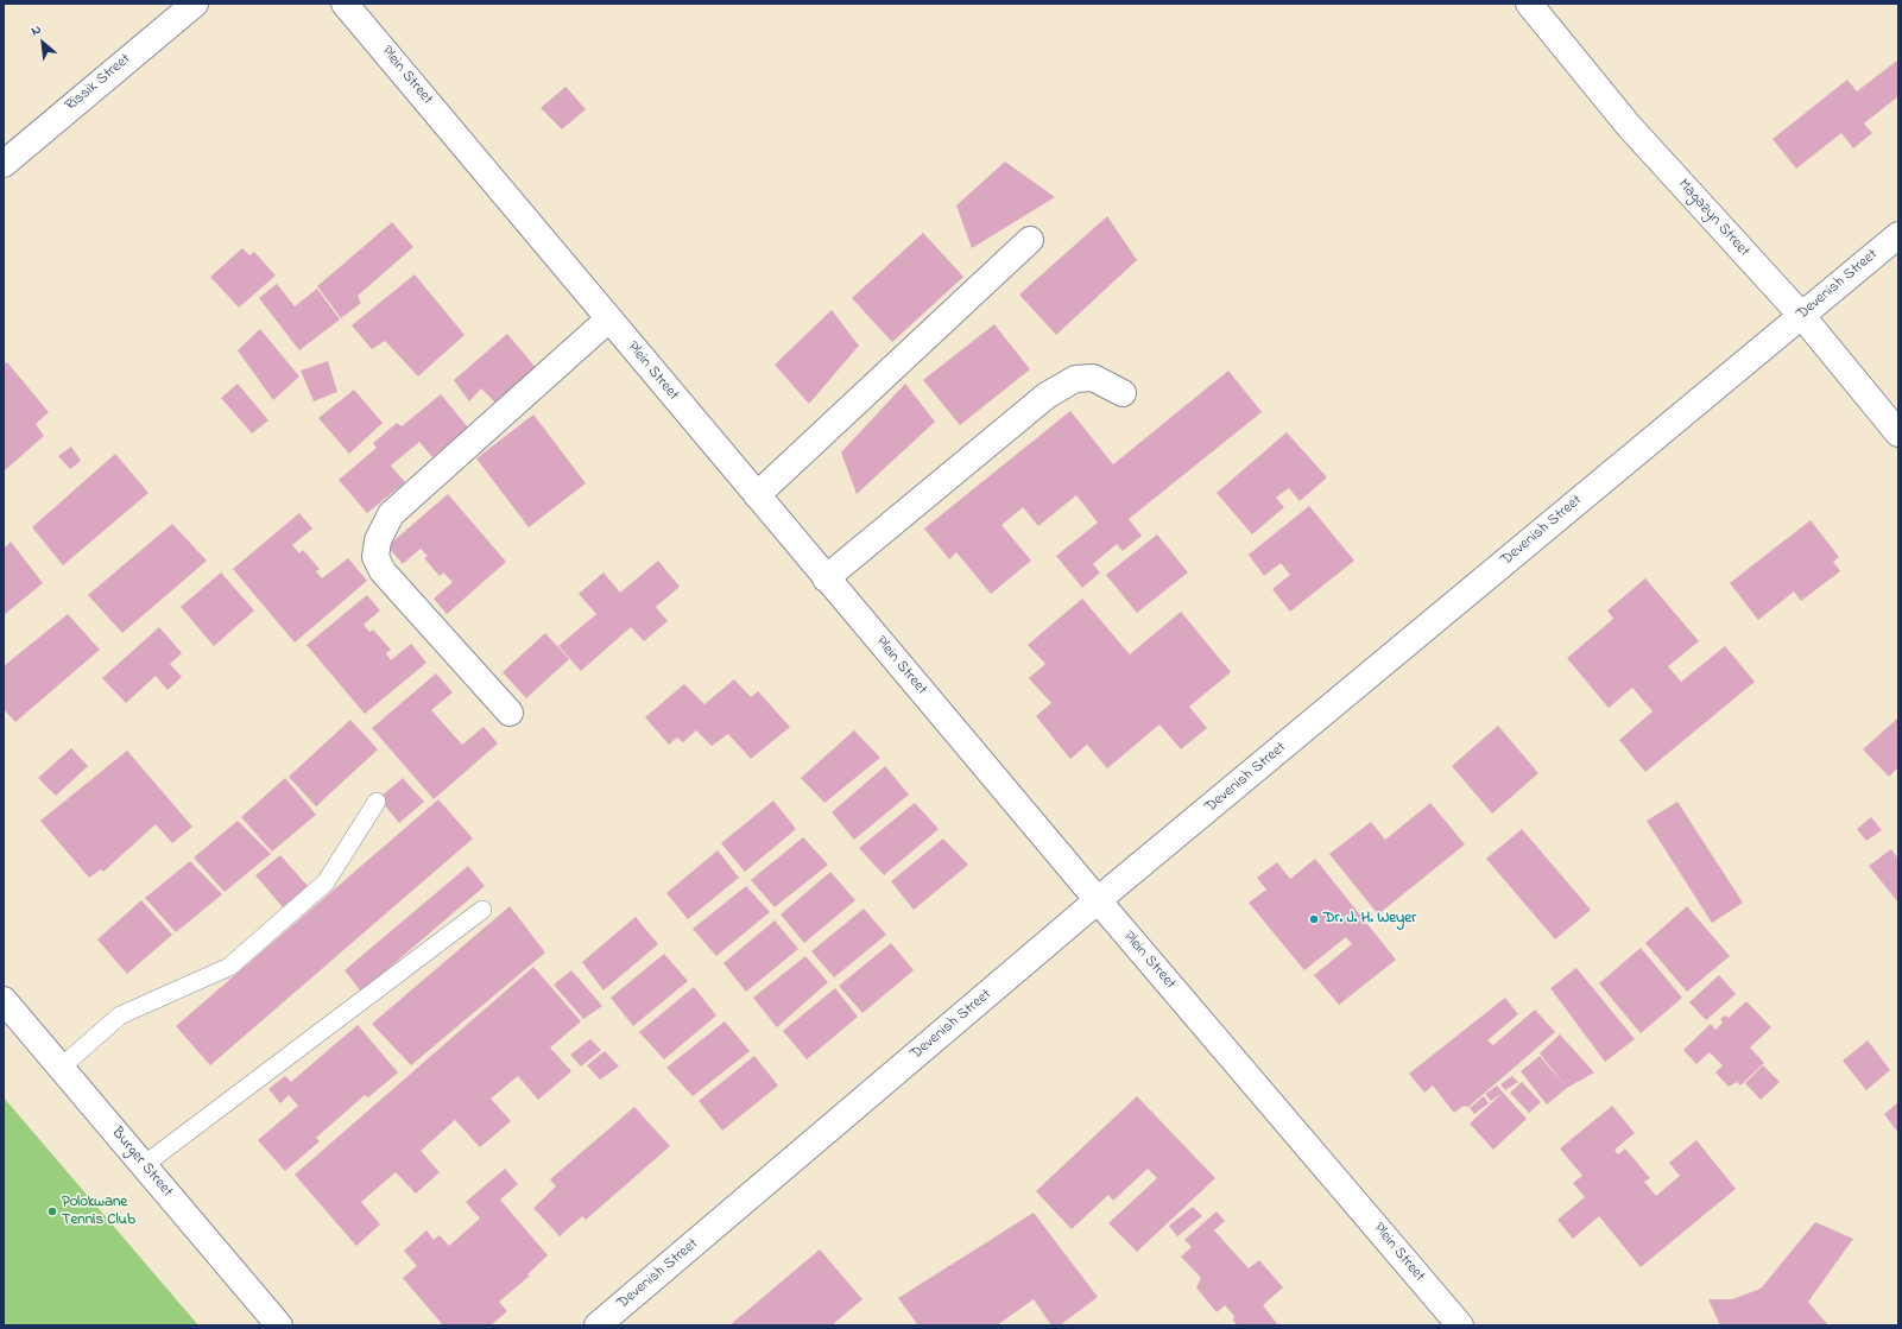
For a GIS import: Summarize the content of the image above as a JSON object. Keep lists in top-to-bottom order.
{
  "streets": {
    "street": [
      "Plein Street",
      "Rissik Street",
      "Magazyn Street",
      "Devenish Street",
      "Burger Street"
    ]
  },
  "crossings": [
    ["Plein Street", "Devenish Street"],
    ["Magazyn Street", "Devenish Street"]
  ],
  "places": ["Dr. J. H. Weyer", "Polokwane Tennis Club"],
  "north": "top left"
}
